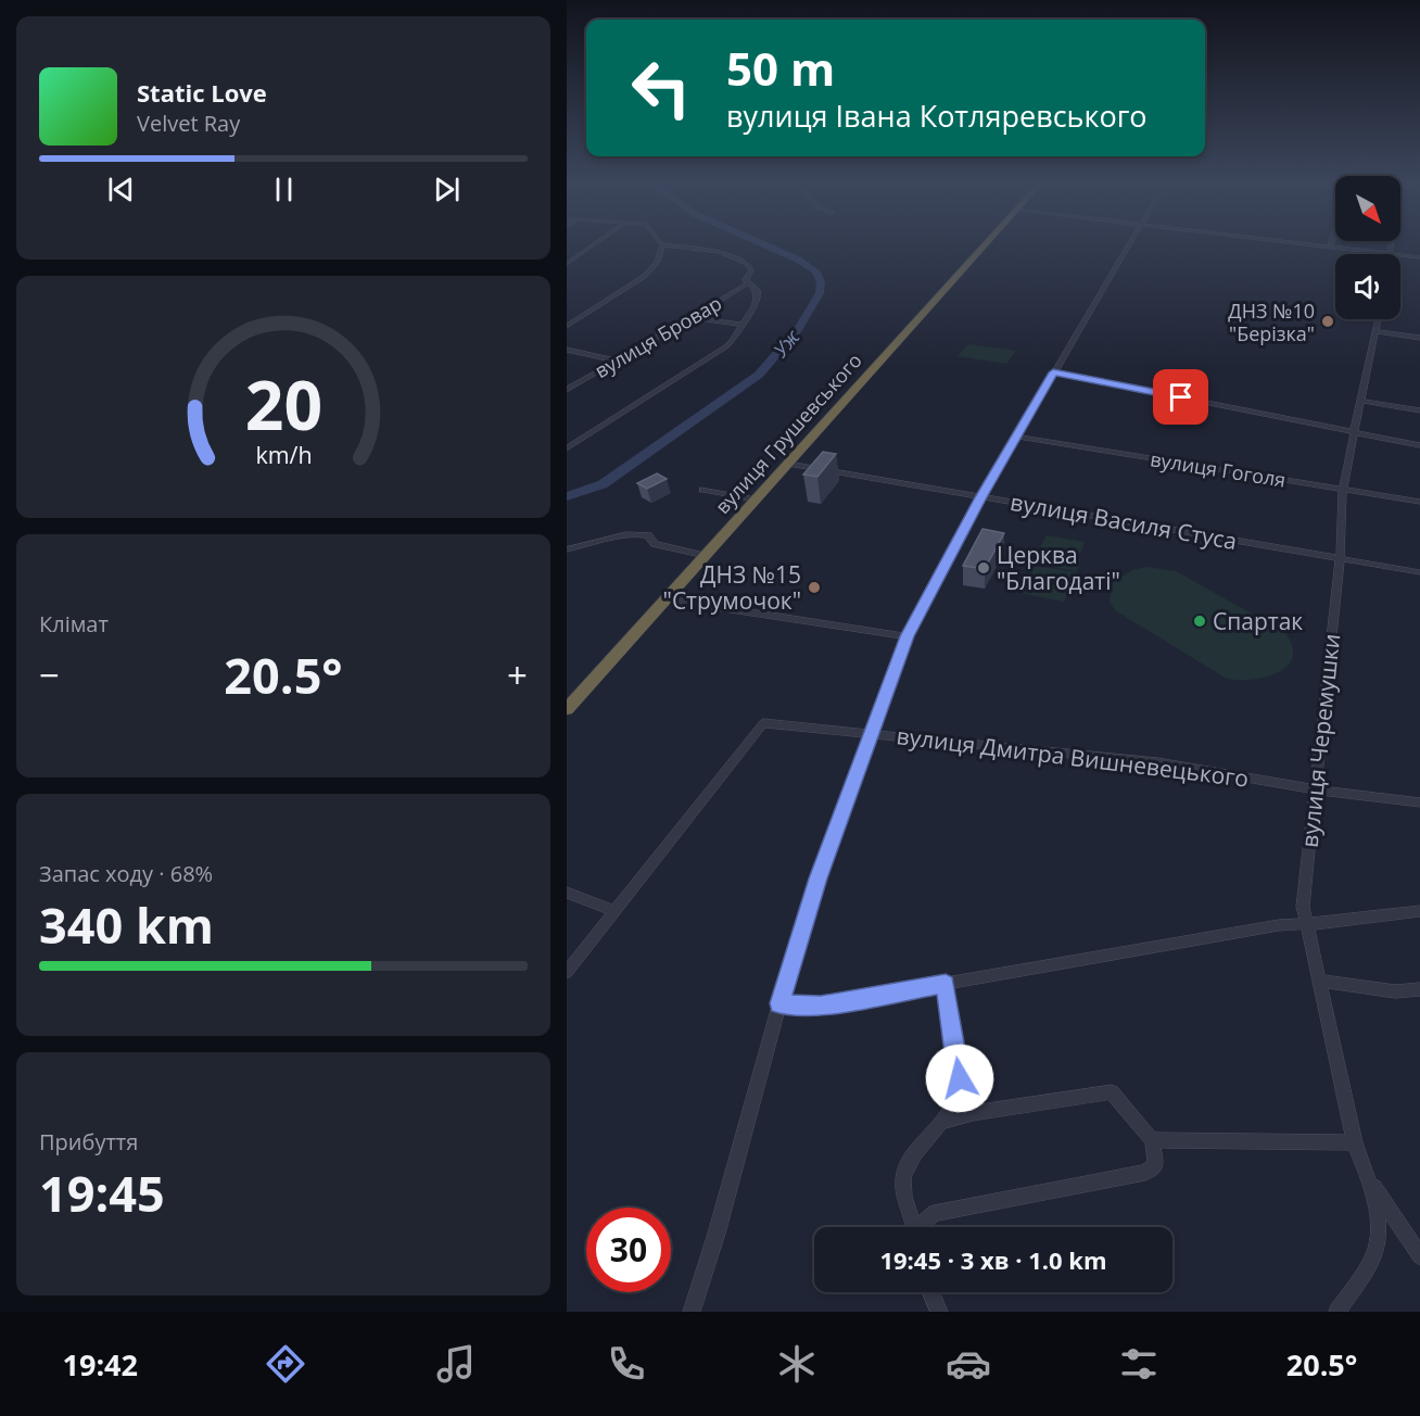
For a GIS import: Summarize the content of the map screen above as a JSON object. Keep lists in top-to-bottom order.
{
  "streets": {
    "highway": ["вулиця Грушевського"],
    "street": [
      "вулиця Бровар",
      "вулиця Гоголя",
      "вулиця Василя Стуса",
      "вулиця Черемушки",
      "вулиця Дмитра Вишневецького"
    ]
  },
  "crossings": [
    ["вулиця Грушевського", "вулиця Василя Стуса"],
    ["вулиця Гоголя", "вулиця Черемушки"],
    ["вулиця Василя Стуса", "вулиця Черемушки"],
    ["вулиця Черемушки", "вулиця Дмитра Вишневецького"]
  ],
  "water": ["Уж"],
  "places": [
    "ДНЗ №10 \"Берізка\"",
    "Церква \"Благодаті\"",
    "ДНЗ №15 \"Струмочок\"",
    "Спартак"
  ],
  "north": "bottom right",
  "page": {
    "turn": ["50 m", "вулиця Івана Котляревського"],
    "song": ["Static Love", "Velvet Ray"],
    "tile": [
      "Клімат",
      ["Запас ходу · 68%", "340 km"],
      ["Прибуття", "19:45"]
    ],
    "heat": ["−", "20.5°", "+"],
    "limit": "30",
    "trip": "19:45 · 3 хв · 1.0 km",
    "tabs": ["19:42", "20.5°"],
    "gauge": ["20", "km/h"]
  }
}
